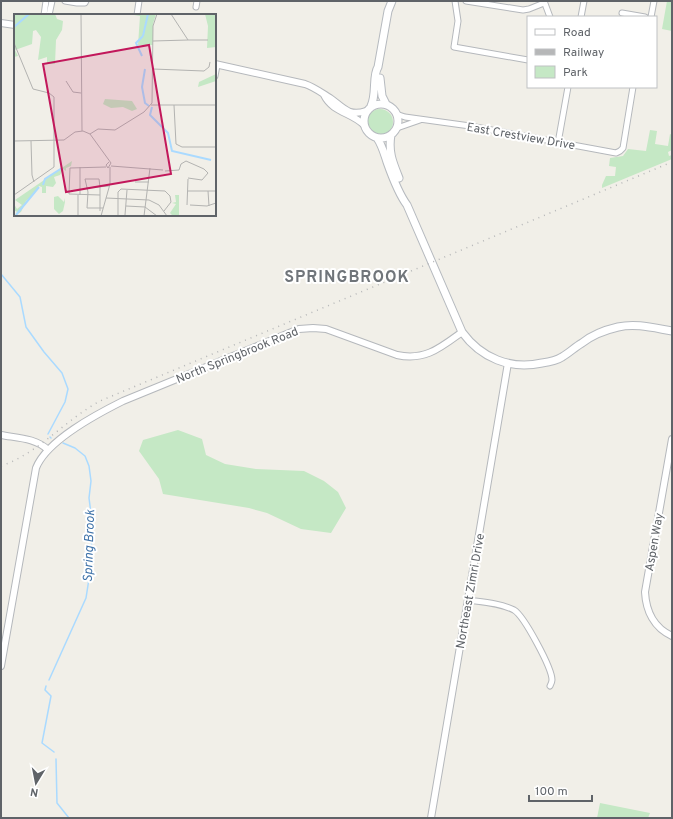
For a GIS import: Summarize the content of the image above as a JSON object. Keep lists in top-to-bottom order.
{
  "streets": {
    "street": [
      "East Crestview Drive",
      "North Springbrook Road",
      "Aspen Way",
      "Northeast Zimri Drive"
    ]
  },
  "districts": ["SPRINGBROOK"],
  "water": ["Spring Brook"],
  "legend": ["Road", "Railway", "Park"],
  "scale_bar": "100 m",
  "north": "bottom"
}
